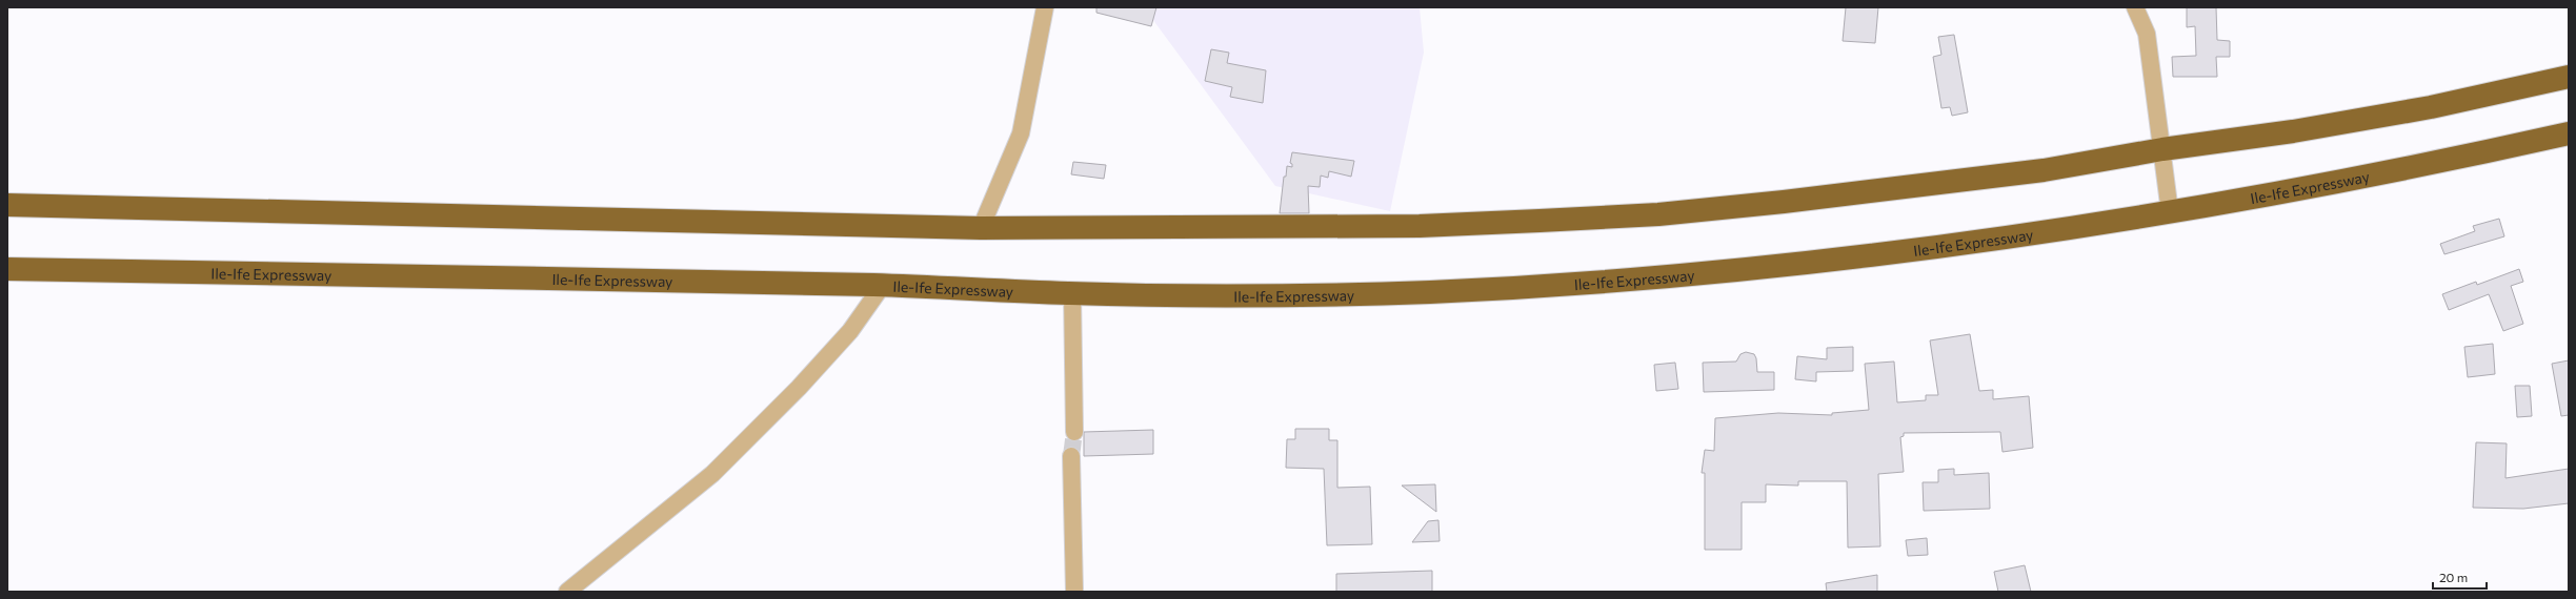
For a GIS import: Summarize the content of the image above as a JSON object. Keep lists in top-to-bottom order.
{
  "streets": {
    "highway": ["Ile-Ife Expressway"]
  },
  "scale_bar": "20 m"
}
